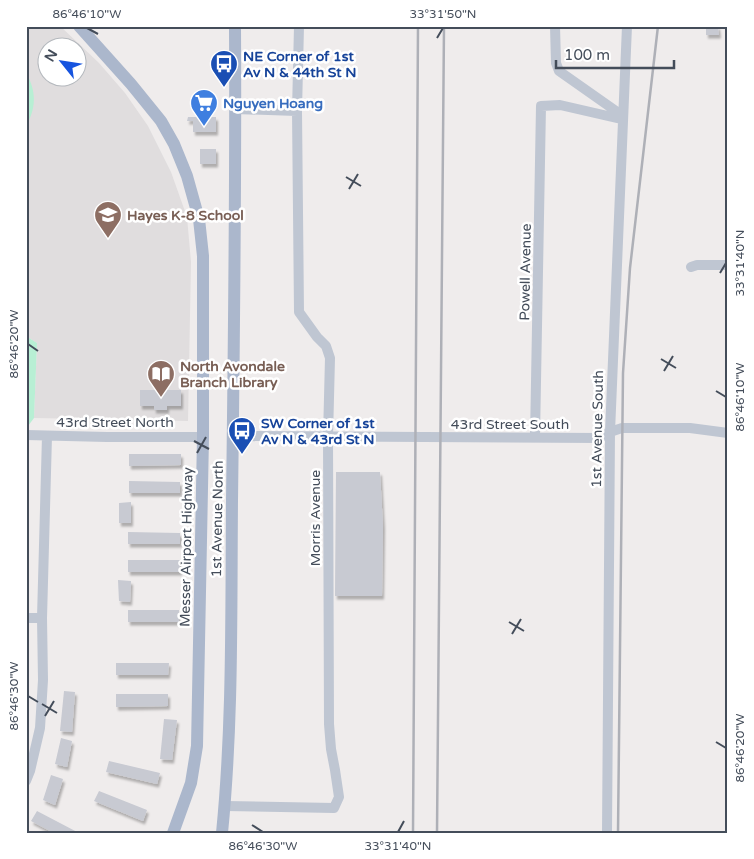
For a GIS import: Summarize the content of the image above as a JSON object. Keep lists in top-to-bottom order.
{
  "streets": {
    "main road": ["1st Avenue North", "Messer Airport Highway"],
    "street": [
      "Powell Avenue",
      "43rd Street North",
      "43rd Street South",
      "1st Avenue South",
      "Morris Avenue"
    ]
  },
  "crossings": [
    ["Powell Avenue", "43rd Street South"],
    ["Powell Avenue", "1st Avenue South"],
    ["43rd Street North", "Messer Airport Highway"],
    ["43rd Street South", "1st Avenue South"],
    ["43rd Street South", "Morris Avenue"],
    ["Morris Avenue", "1st Avenue North"]
  ],
  "places": {
    "bus stop": ["NE Corner of 1st Av N & 44th St N", "SW Corner of 1st Av N & 43rd St N"],
    "supermarket": ["Nguyen Hoang"],
    "school or university": ["Hayes K-8 School"],
    "library": ["North Avondale Branch Library"]
  },
  "scale_bar": "100 m",
  "north": "top left",
  "coordinates": [
    "86°46'10\"W",
    "33°31'50\"N",
    "33°31'40\"N",
    "86°46'20\"W",
    "86°46'30\"W"
  ]
}
